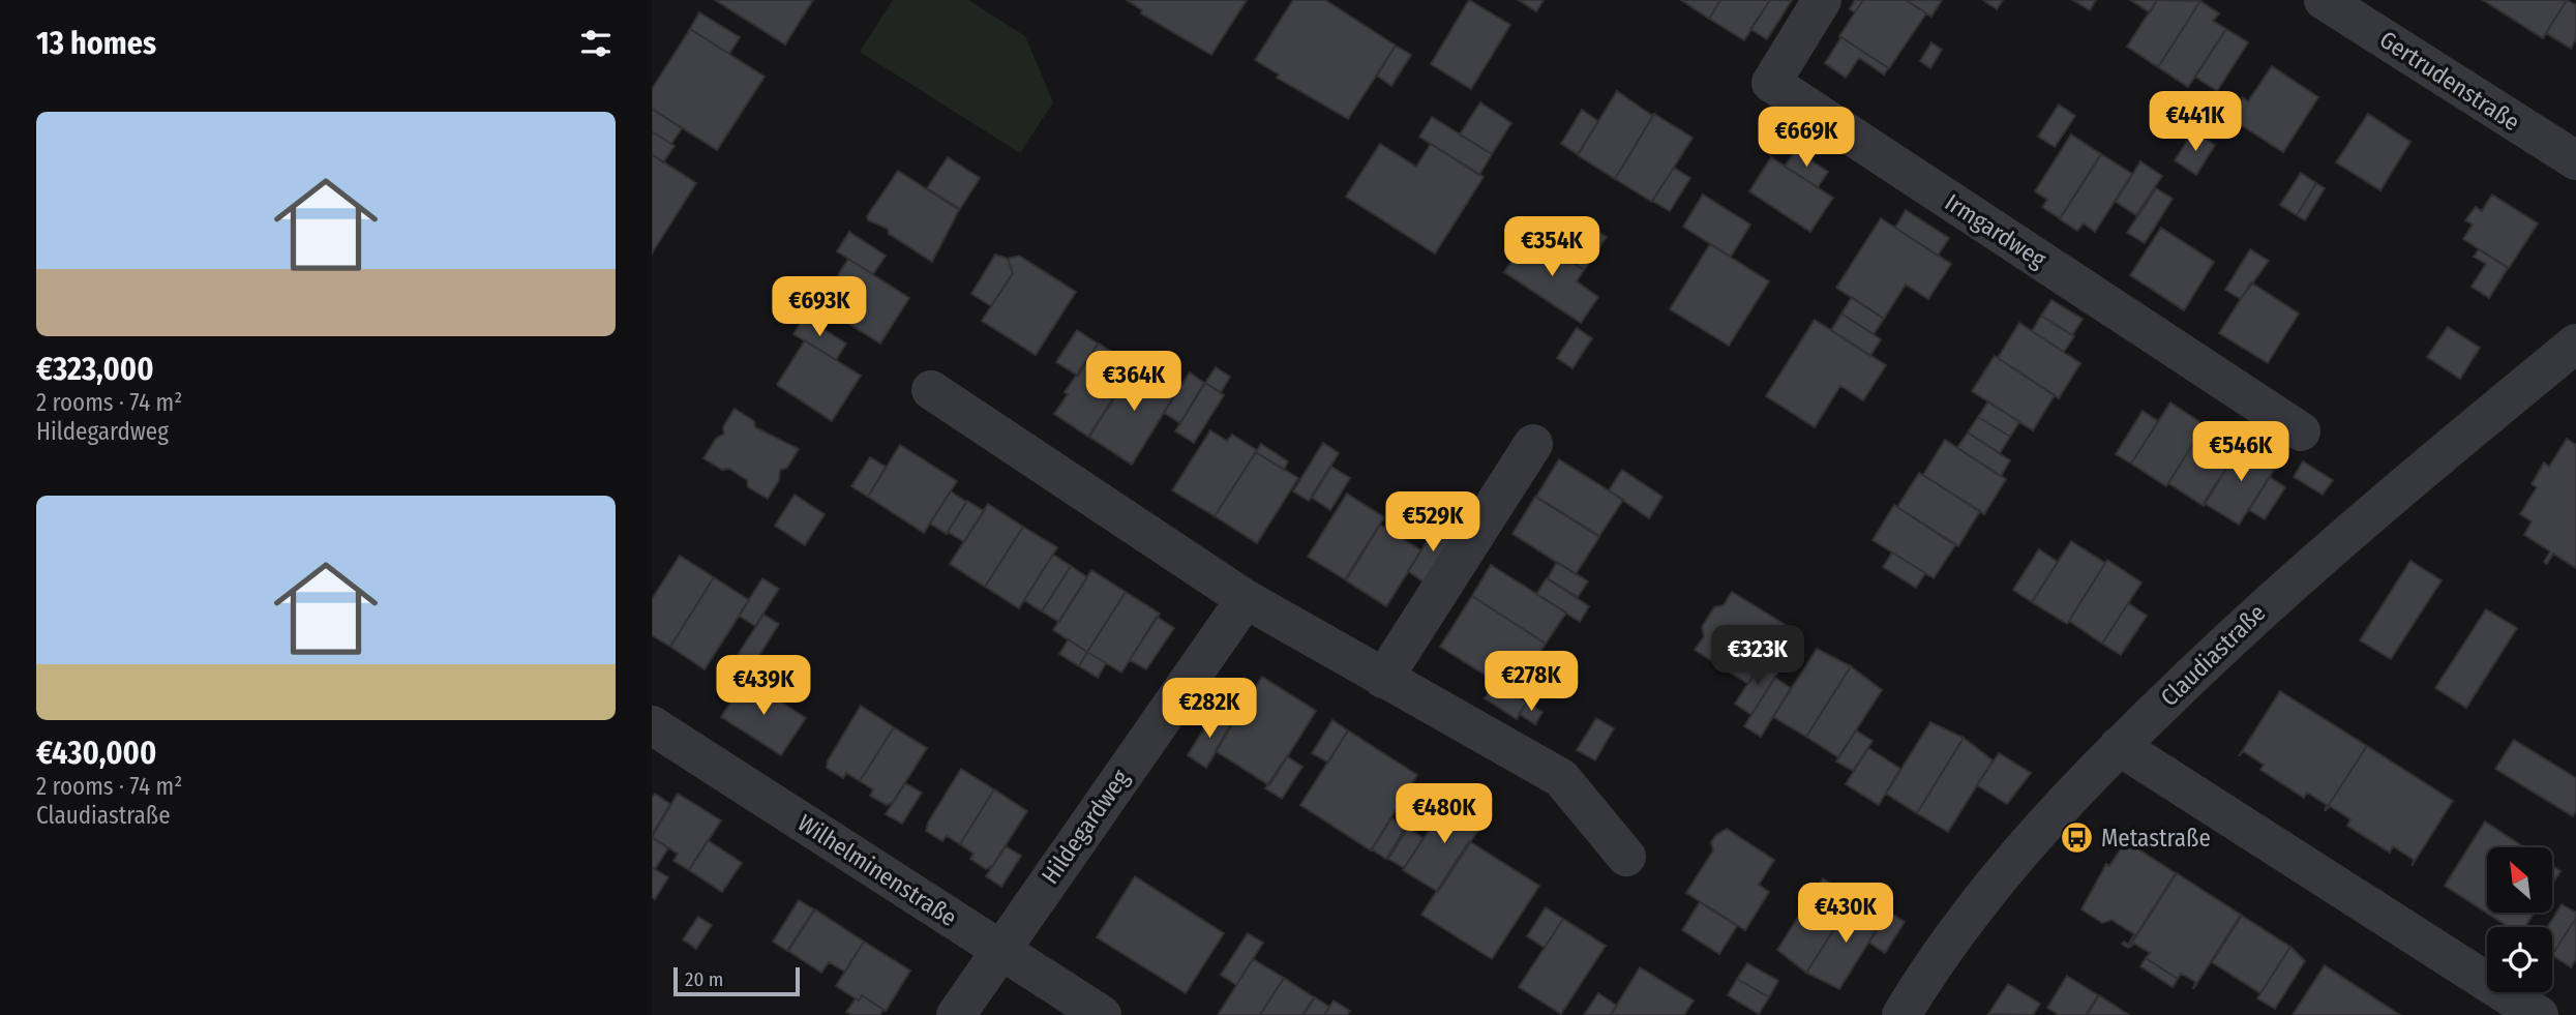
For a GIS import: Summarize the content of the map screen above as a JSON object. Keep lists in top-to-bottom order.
{
  "streets": {
    "street": [
      "Gertrudenstraße",
      "Irmgardweg",
      "Claudiastraße",
      "Hildegardweg",
      "Wilhelminenstraße"
    ]
  },
  "crossings": [
    ["Hildegardweg", "Wilhelminenstraße"]
  ],
  "places": {
    "bus stop": ["Metastraße"]
  },
  "scale_bar": "20 m",
  "north": "top left",
  "page": {
    "heading": "13 homes",
    "list": [
      {
        "name": "€323,000",
        "note": "2 rooms · 74 m² · Hildegardweg"
      },
      {
        "name": "€430,000",
        "note": "2 rooms · 74 m² · Claudiastraße"
      }
    ],
    "price": [
      "€441K",
      "€669K",
      "€354K",
      "€693K",
      "€364K",
      "€546K",
      "€529K",
      "€323K",
      "€278K",
      "€439K",
      "€282K",
      "€480K",
      "€430K"
    ],
    "scale": "20 m"
  }
}
